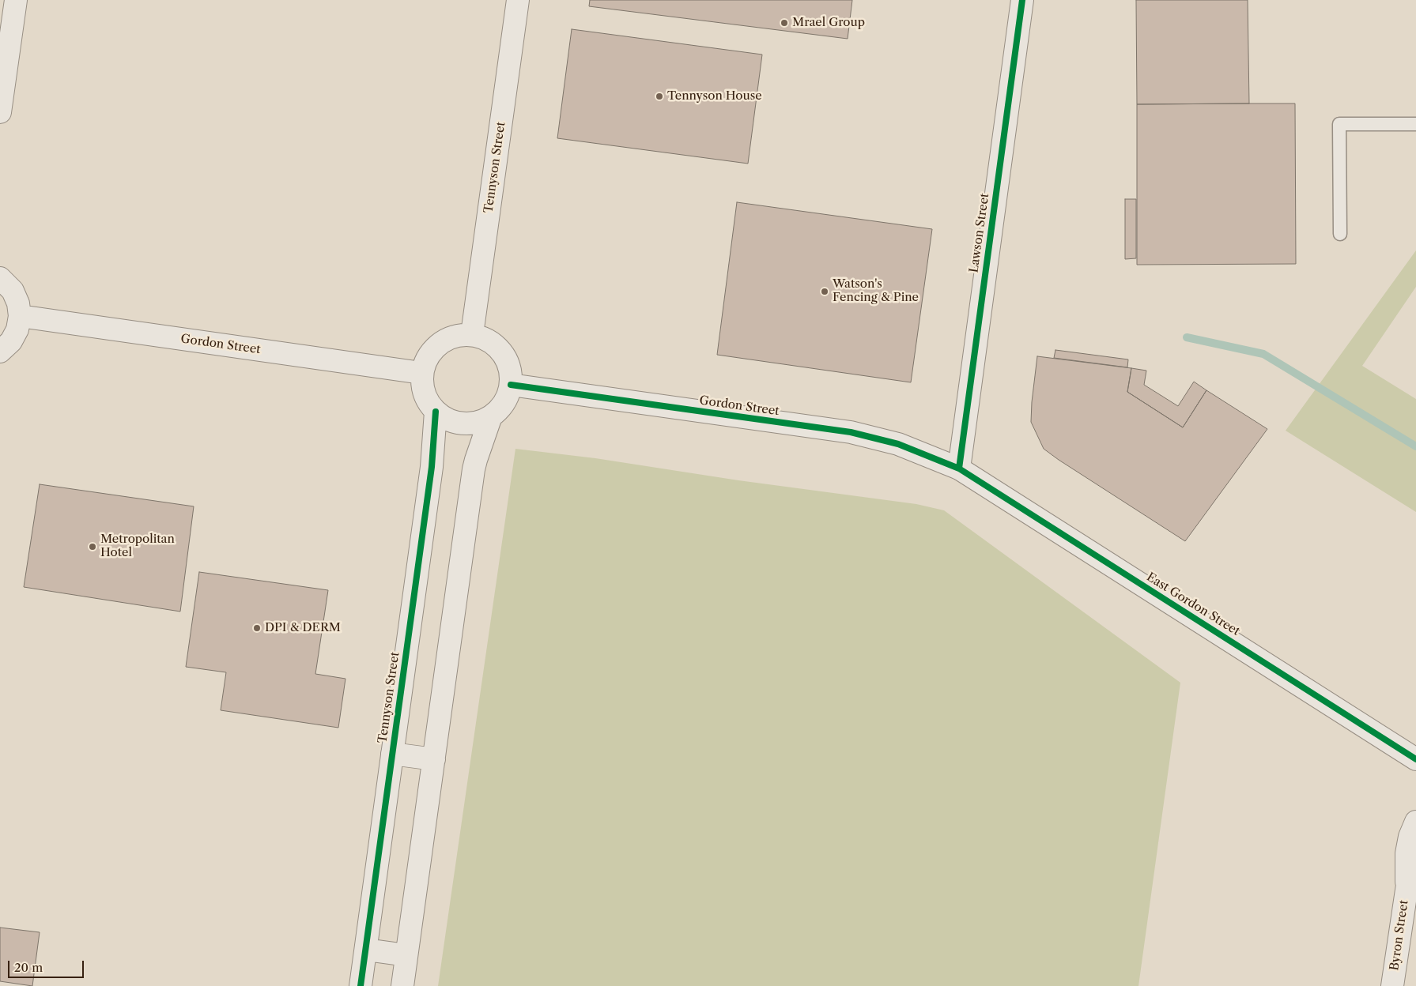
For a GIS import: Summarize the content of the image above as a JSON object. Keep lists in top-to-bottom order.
{
  "streets": {
    "street": [
      "Tennyson Street",
      "Lawson Street",
      "Gordon Street",
      "East Gordon Street",
      "Byron Street"
    ]
  },
  "crossings": [
    ["Tennyson Street", "Gordon Street"],
    ["Lawson Street", "Gordon Street"],
    ["Lawson Street", "East Gordon Street"],
    ["Gordon Street", "East Gordon Street"]
  ],
  "places": [
    "Mrael Group",
    "Tennyson House",
    "Watson's Fencing & Pine",
    "Metropolitan Hotel",
    "DPI & DERM"
  ],
  "scale_bar": "20 m"
}
